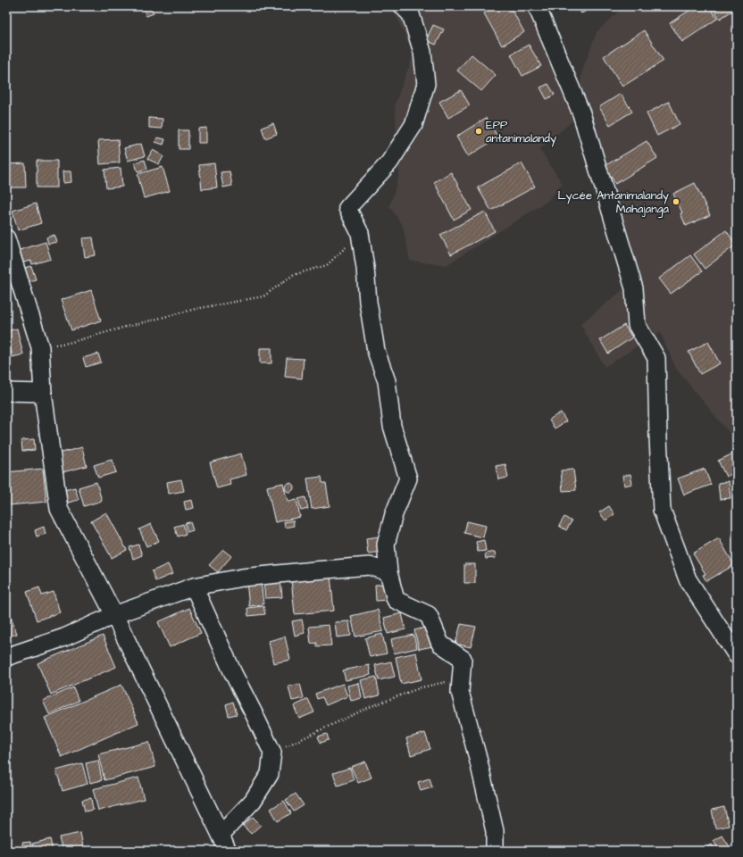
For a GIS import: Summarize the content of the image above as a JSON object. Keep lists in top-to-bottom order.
{
  "places": ["EPP antanimalandy", "Lycée Antanimalandy Mahajanga"]
}
